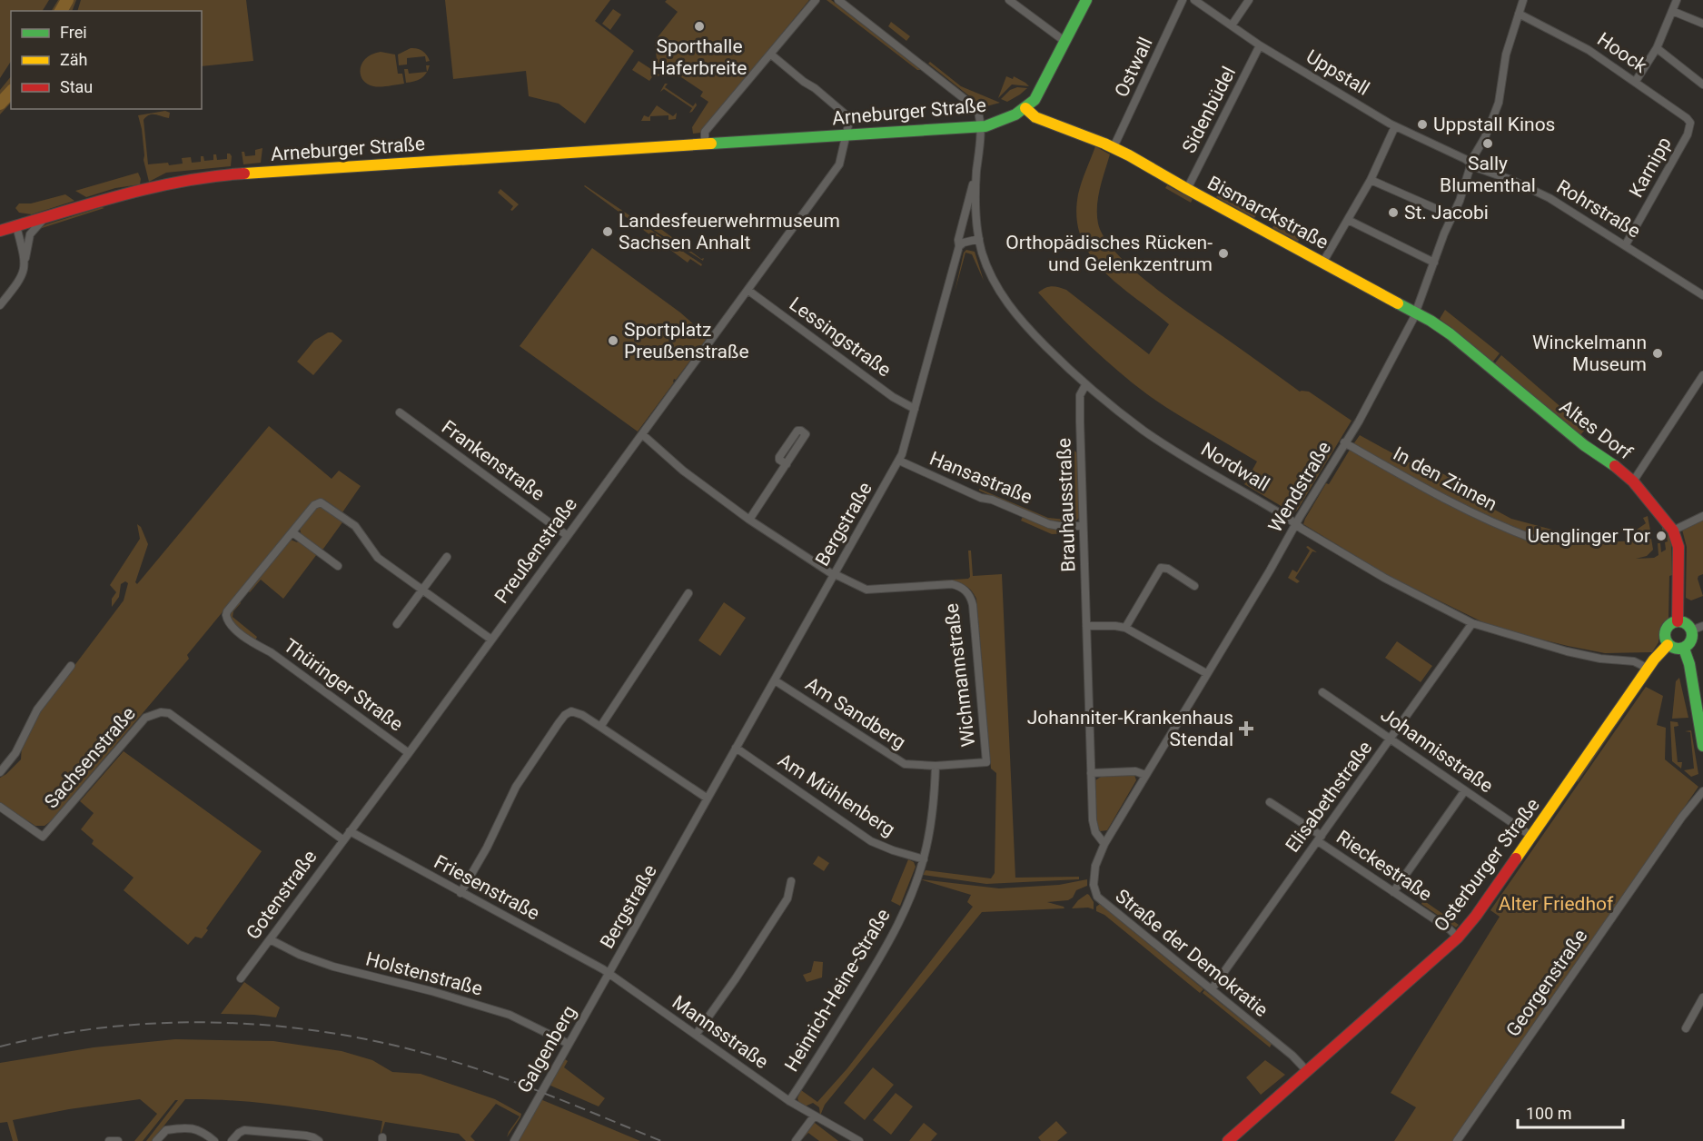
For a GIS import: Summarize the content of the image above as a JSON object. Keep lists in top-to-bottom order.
{
  "streets": {
    "main road": [
      "Arneburger Straße",
      "Bismarckstraße",
      "Altes Dorf",
      "Osterburger Straße"
    ],
    "street": [
      "Hoock",
      "Ostwall",
      "Uppstall",
      "Sidenbüdel",
      "Karnipp",
      "Rohrstraße",
      "Lessingstraße",
      "Frankenstraße",
      "Nordwall",
      "Hansastraße",
      "In den Zinnen",
      "Wendstraße",
      "Brauhausstraße",
      "Bergstraße",
      "Preußenstraße",
      "Wichmannstraße",
      "Thüringer Straße",
      "Am Sandberg",
      "Johannisstraße",
      "Sachsenstraße",
      "Am Mühlenberg",
      "Elisabethstraße",
      "Rieckestraße",
      "Friesenstraße",
      "Gotenstraße",
      "Straße der Demokratie",
      "Holstenstraße",
      "Georgenstraße",
      "Heinrich-Heine-Straße",
      "Mannsstraße",
      "Galgenberg"
    ]
  },
  "crossings": [
    ["Hoock", "Karnipp"],
    ["Hoock", "Wendstraße"],
    ["Ostwall", "Bismarckstraße"],
    ["Uppstall", "Sidenbüdel"],
    ["Uppstall", "Rohrstraße"],
    ["Uppstall", "Wendstraße"],
    ["Sidenbüdel", "Bismarckstraße"],
    ["Arneburger Straße", "Nordwall"],
    ["Arneburger Straße", "Preußenstraße"],
    ["Karnipp", "Rohrstraße"],
    ["Rohrstraße", "Wendstraße"],
    ["Bismarckstraße", "Altes Dorf"],
    ["Bismarckstraße", "Wendstraße"],
    ["Lessingstraße", "Bergstraße"],
    ["Lessingstraße", "Preußenstraße"],
    ["Altes Dorf", "Wendstraße"],
    ["Altes Dorf", "Osterburger Straße"],
    ["Frankenstraße", "Preußenstraße"],
    ["Nordwall", "Wendstraße"],
    ["Nordwall", "Brauhausstraße"],
    ["Nordwall", "Bergstraße"],
    ["Nordwall", "Elisabethstraße"],
    ["Nordwall", "Osterburger Straße"],
    ["Hansastraße", "Brauhausstraße"],
    ["Hansastraße", "Bergstraße"],
    ["In den Zinnen", "Wendstraße"],
    ["Wendstraße", "Brauhausstraße"],
    ["Wendstraße", "Straße der Demokratie"],
    ["Brauhausstraße", "Straße der Demokratie"],
    ["Bergstraße", "Wichmannstraße"],
    ["Bergstraße", "Am Sandberg"],
    ["Bergstraße", "Am Mühlenberg"],
    ["Bergstraße", "Friesenstraße"],
    ["Bergstraße", "Mannsstraße"],
    ["Bergstraße", "Galgenberg"],
    ["Preußenstraße", "Thüringer Straße"],
    ["Preußenstraße", "Friesenstraße"],
    ["Preußenstraße", "Gotenstraße"],
    ["Wichmannstraße", "Am Sandberg"],
    ["Am Sandberg", "Heinrich-Heine-Straße"],
    ["Johannisstraße", "Elisabethstraße"],
    ["Johannisstraße", "Osterburger Straße"],
    ["Sachsenstraße", "Gotenstraße"],
    ["Am Mühlenberg", "Heinrich-Heine-Straße"],
    ["Elisabethstraße", "Rieckestraße"],
    ["Elisabethstraße", "Straße der Demokratie"],
    ["Osterburger Straße", "Rieckestraße"],
    ["Osterburger Straße", "Straße der Demokratie"],
    ["Friesenstraße", "Gotenstraße"],
    ["Friesenstraße", "Mannsstraße"],
    ["Friesenstraße", "Galgenberg"],
    ["Gotenstraße", "Holstenstraße"],
    ["Holstenstraße", "Galgenberg"],
    ["Heinrich-Heine-Straße", "Mannsstraße"],
    ["Mannsstraße", "Galgenberg"]
  ],
  "parks": ["Alter Friedhof"],
  "places": {
    "other": [
      "Sporthalle Haferbreite",
      "Uppstall Kinos",
      "Sally Blumenthal",
      "St. Jacobi",
      "Landesfeuerwehrmuseum Sachsen Anhalt",
      "Orthopädisches Rücken- und Gelenkzentrum",
      "Sportplatz Preußenstraße",
      "Winckelmann Museum",
      "Uenglinger Tor"
    ],
    "health": ["Johanniter-Krankenhaus Stendal"]
  },
  "legend": ["Frei", "Zäh", "Stau"],
  "scale_bar": "100 m"
}
